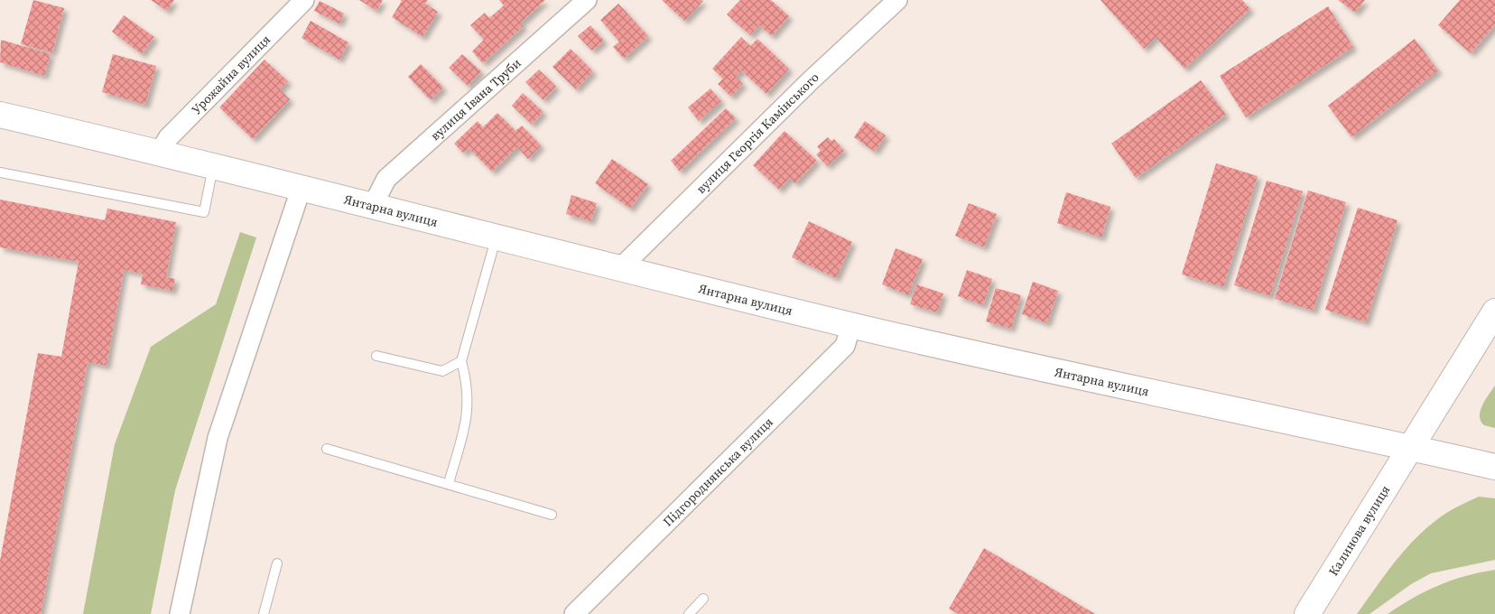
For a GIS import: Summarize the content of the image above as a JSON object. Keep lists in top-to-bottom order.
{
  "streets": {
    "main road": ["Янтарна вулиця", "Калинова вулиця"],
    "street": [
      "Урожайна вулиця",
      "вулиця Івана Труби",
      "вулиця Георгія Камінського",
      "Підгороднянська вулиця"
    ]
  },
  "crossings": [
    ["Урожайна вулиця", "Янтарна вулиця"],
    ["вулиця Івана Труби", "Янтарна вулиця"],
    ["вулиця Георгія Камінського", "Янтарна вулиця"],
    ["Янтарна вулиця", "Підгороднянська вулиця"],
    ["Янтарна вулиця", "Калинова вулиця"]
  ]
}
